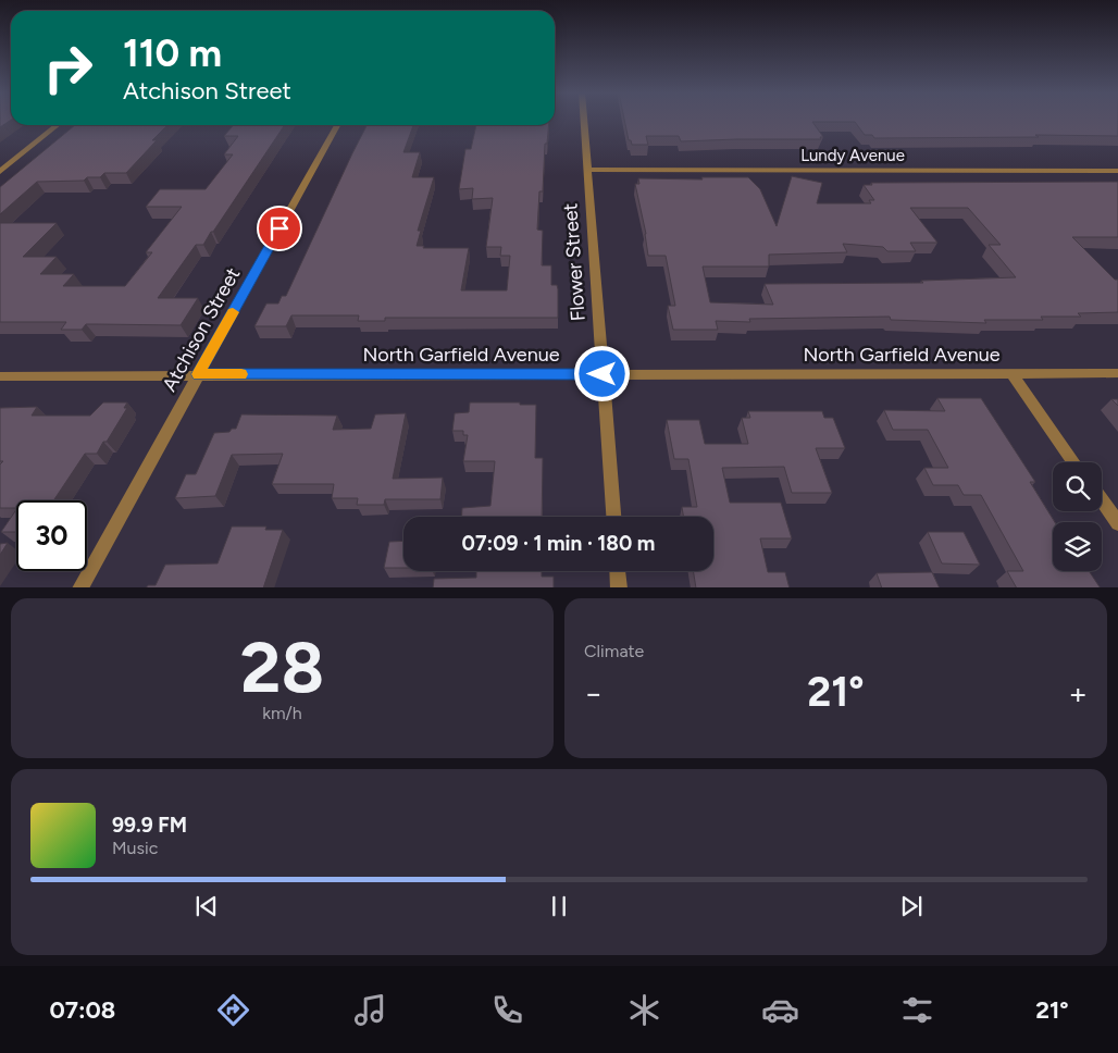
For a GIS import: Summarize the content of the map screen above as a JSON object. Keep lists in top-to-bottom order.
{
  "streets": {
    "street": [
      "Lundy Avenue",
      "Flower Street",
      "Atchison Street",
      "North Garfield Avenue"
    ]
  },
  "crossings": [
    ["Lundy Avenue", "Flower Street"],
    ["Flower Street", "North Garfield Avenue"],
    ["Atchison Street", "North Garfield Avenue"]
  ],
  "page": {
    "turn": ["110 m", "Atchison Street"],
    "limit": "30",
    "trip": "07:09 · 1 min · 180 m",
    "tile": [
      ["28", "km/h"],
      "Climate"
    ],
    "heat": ["−", "21°", "+"],
    "song": ["99.9 FM", "Music"],
    "tabs": ["07:08", "21°"]
  }
}
